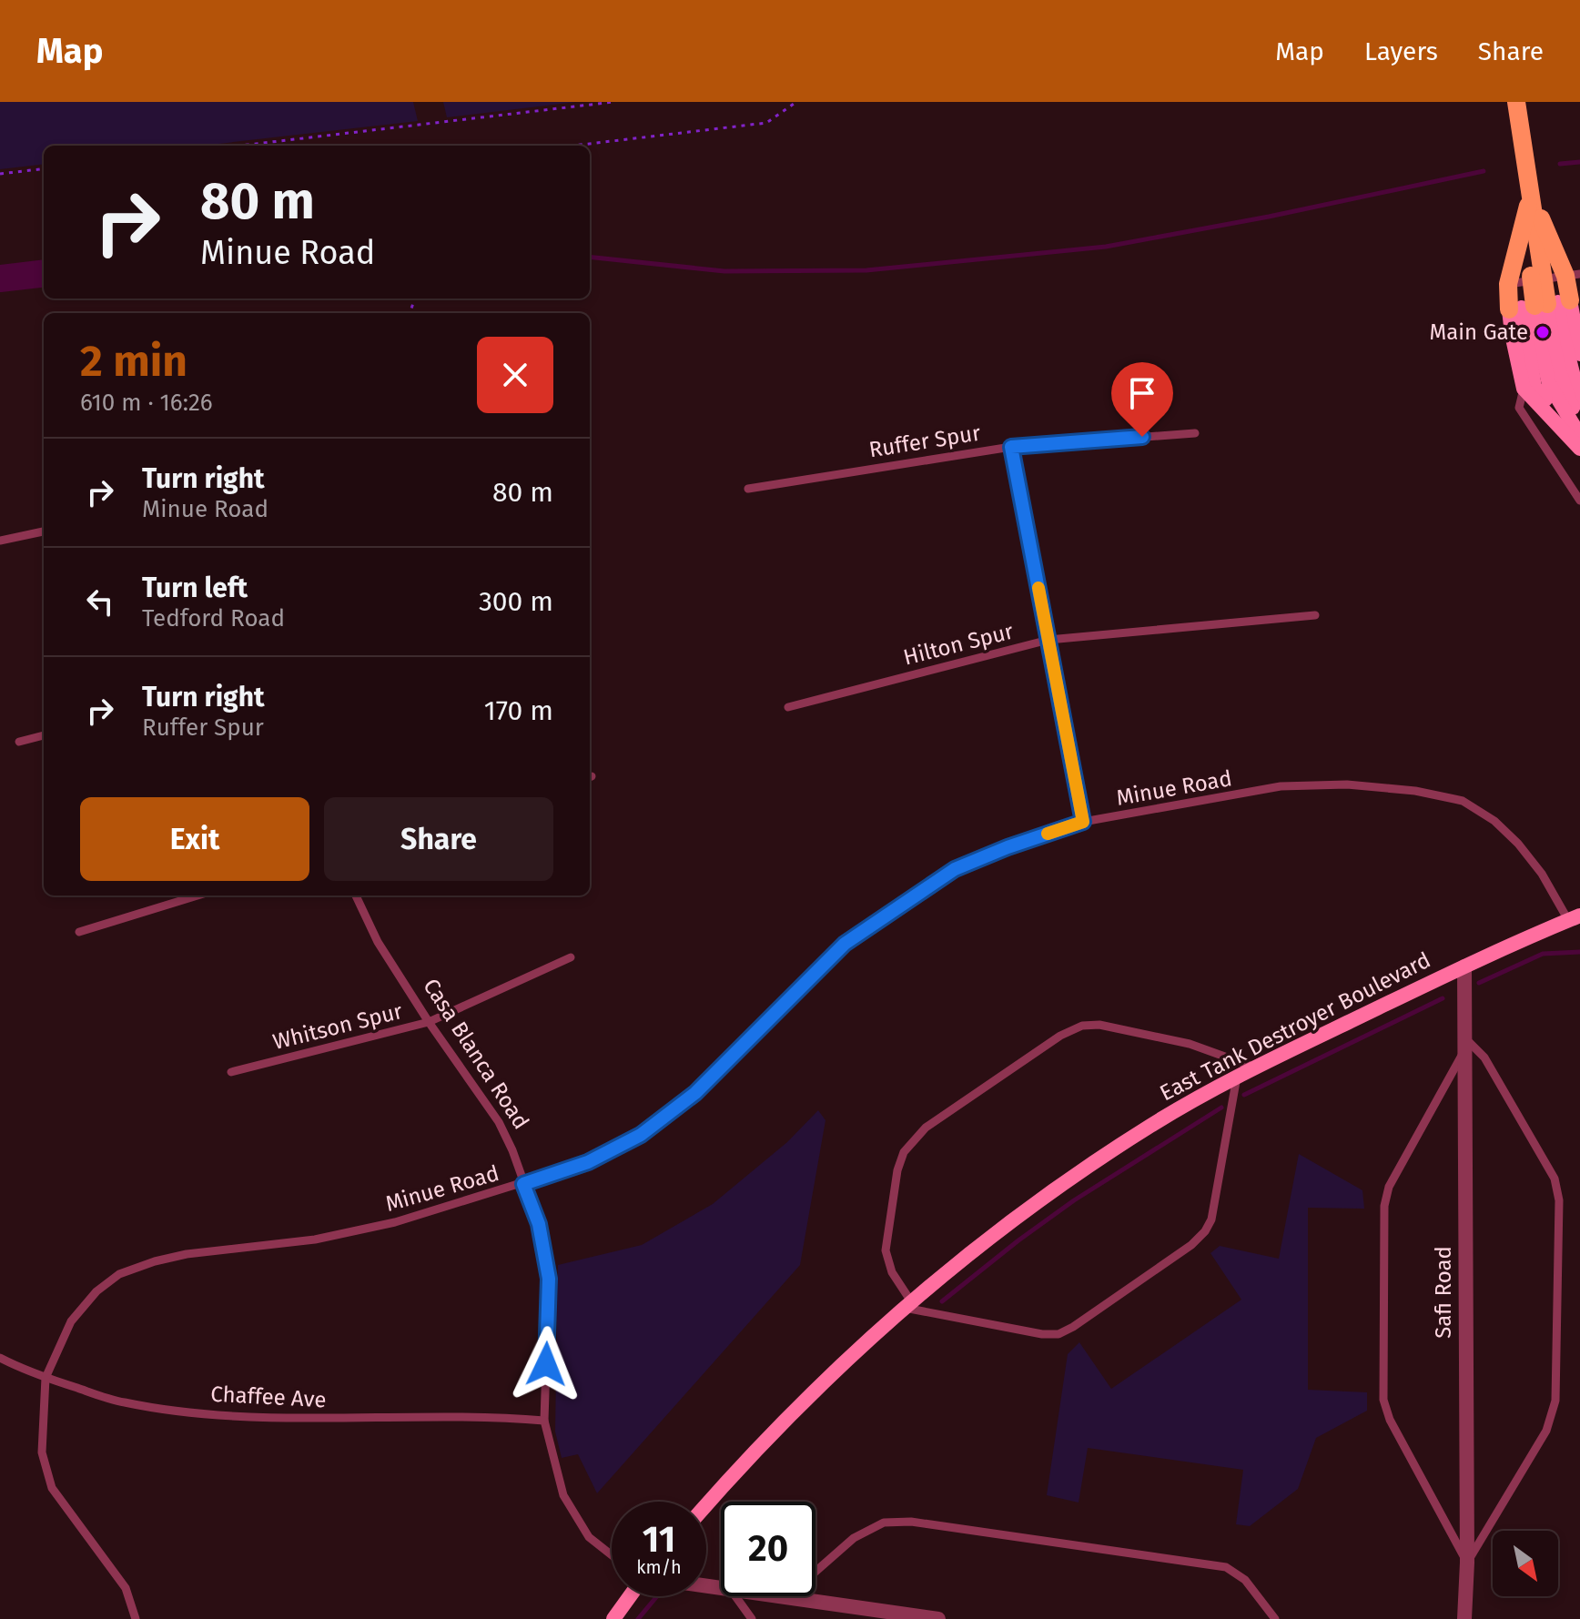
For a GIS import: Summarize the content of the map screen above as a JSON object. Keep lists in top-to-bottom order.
{
  "streets": {
    "street": ["East Tank Destroyer Boulevard", "Safi Road"],
    "lane": [
      "Ruffer Spur",
      "Hilton Spur",
      "Minue Road",
      "Whitson Spur",
      "Casa Blanca Road",
      "Chaffee Ave"
    ]
  },
  "crossings": [
    ["Minue Road", "East Tank Destroyer Boulevard"],
    ["Minue Road", "Casa Blanca Road"],
    ["Minue Road", "Chaffee Ave"],
    ["Whitson Spur", "Casa Blanca Road"],
    ["East Tank Destroyer Boulevard", "Safi Road"],
    ["Casa Blanca Road", "Chaffee Ave"]
  ],
  "places": ["Main Gate"],
  "north": "bottom right",
  "page": {
    "header": "Map",
    "nav": ["Map", "Layers", "Share"],
    "turn": ["80 m", "Minue Road"],
    "heading": ["2 min", "610 m · 16:26"],
    "list": [
      {
        "name": "Turn right",
        "note": "Minue Road",
        "value": "80 m"
      },
      {
        "name": "Turn left",
        "note": "Tedford Road",
        "value": "300 m"
      },
      {
        "name": "Turn right",
        "note": "Ruffer Spur",
        "value": "170 m"
      }
    ],
    "buttons": ["Exit", "Share"],
    "speed": "11 km/h",
    "limit": "20"
  }
}
